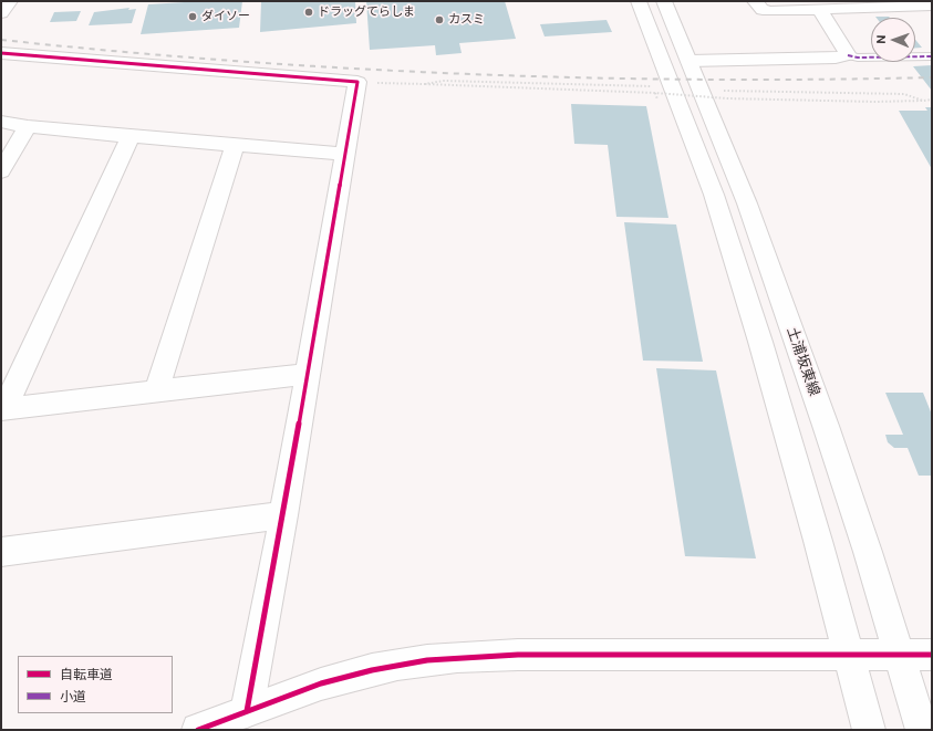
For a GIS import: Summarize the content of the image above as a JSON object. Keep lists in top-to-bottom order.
{
  "streets": {
    "street": ["土浦坂東線"]
  },
  "places": ["ドラッグてらしま", "ダイソー", "カスミ"],
  "legend": ["自転車道", "小道"],
  "north": "left"
}
